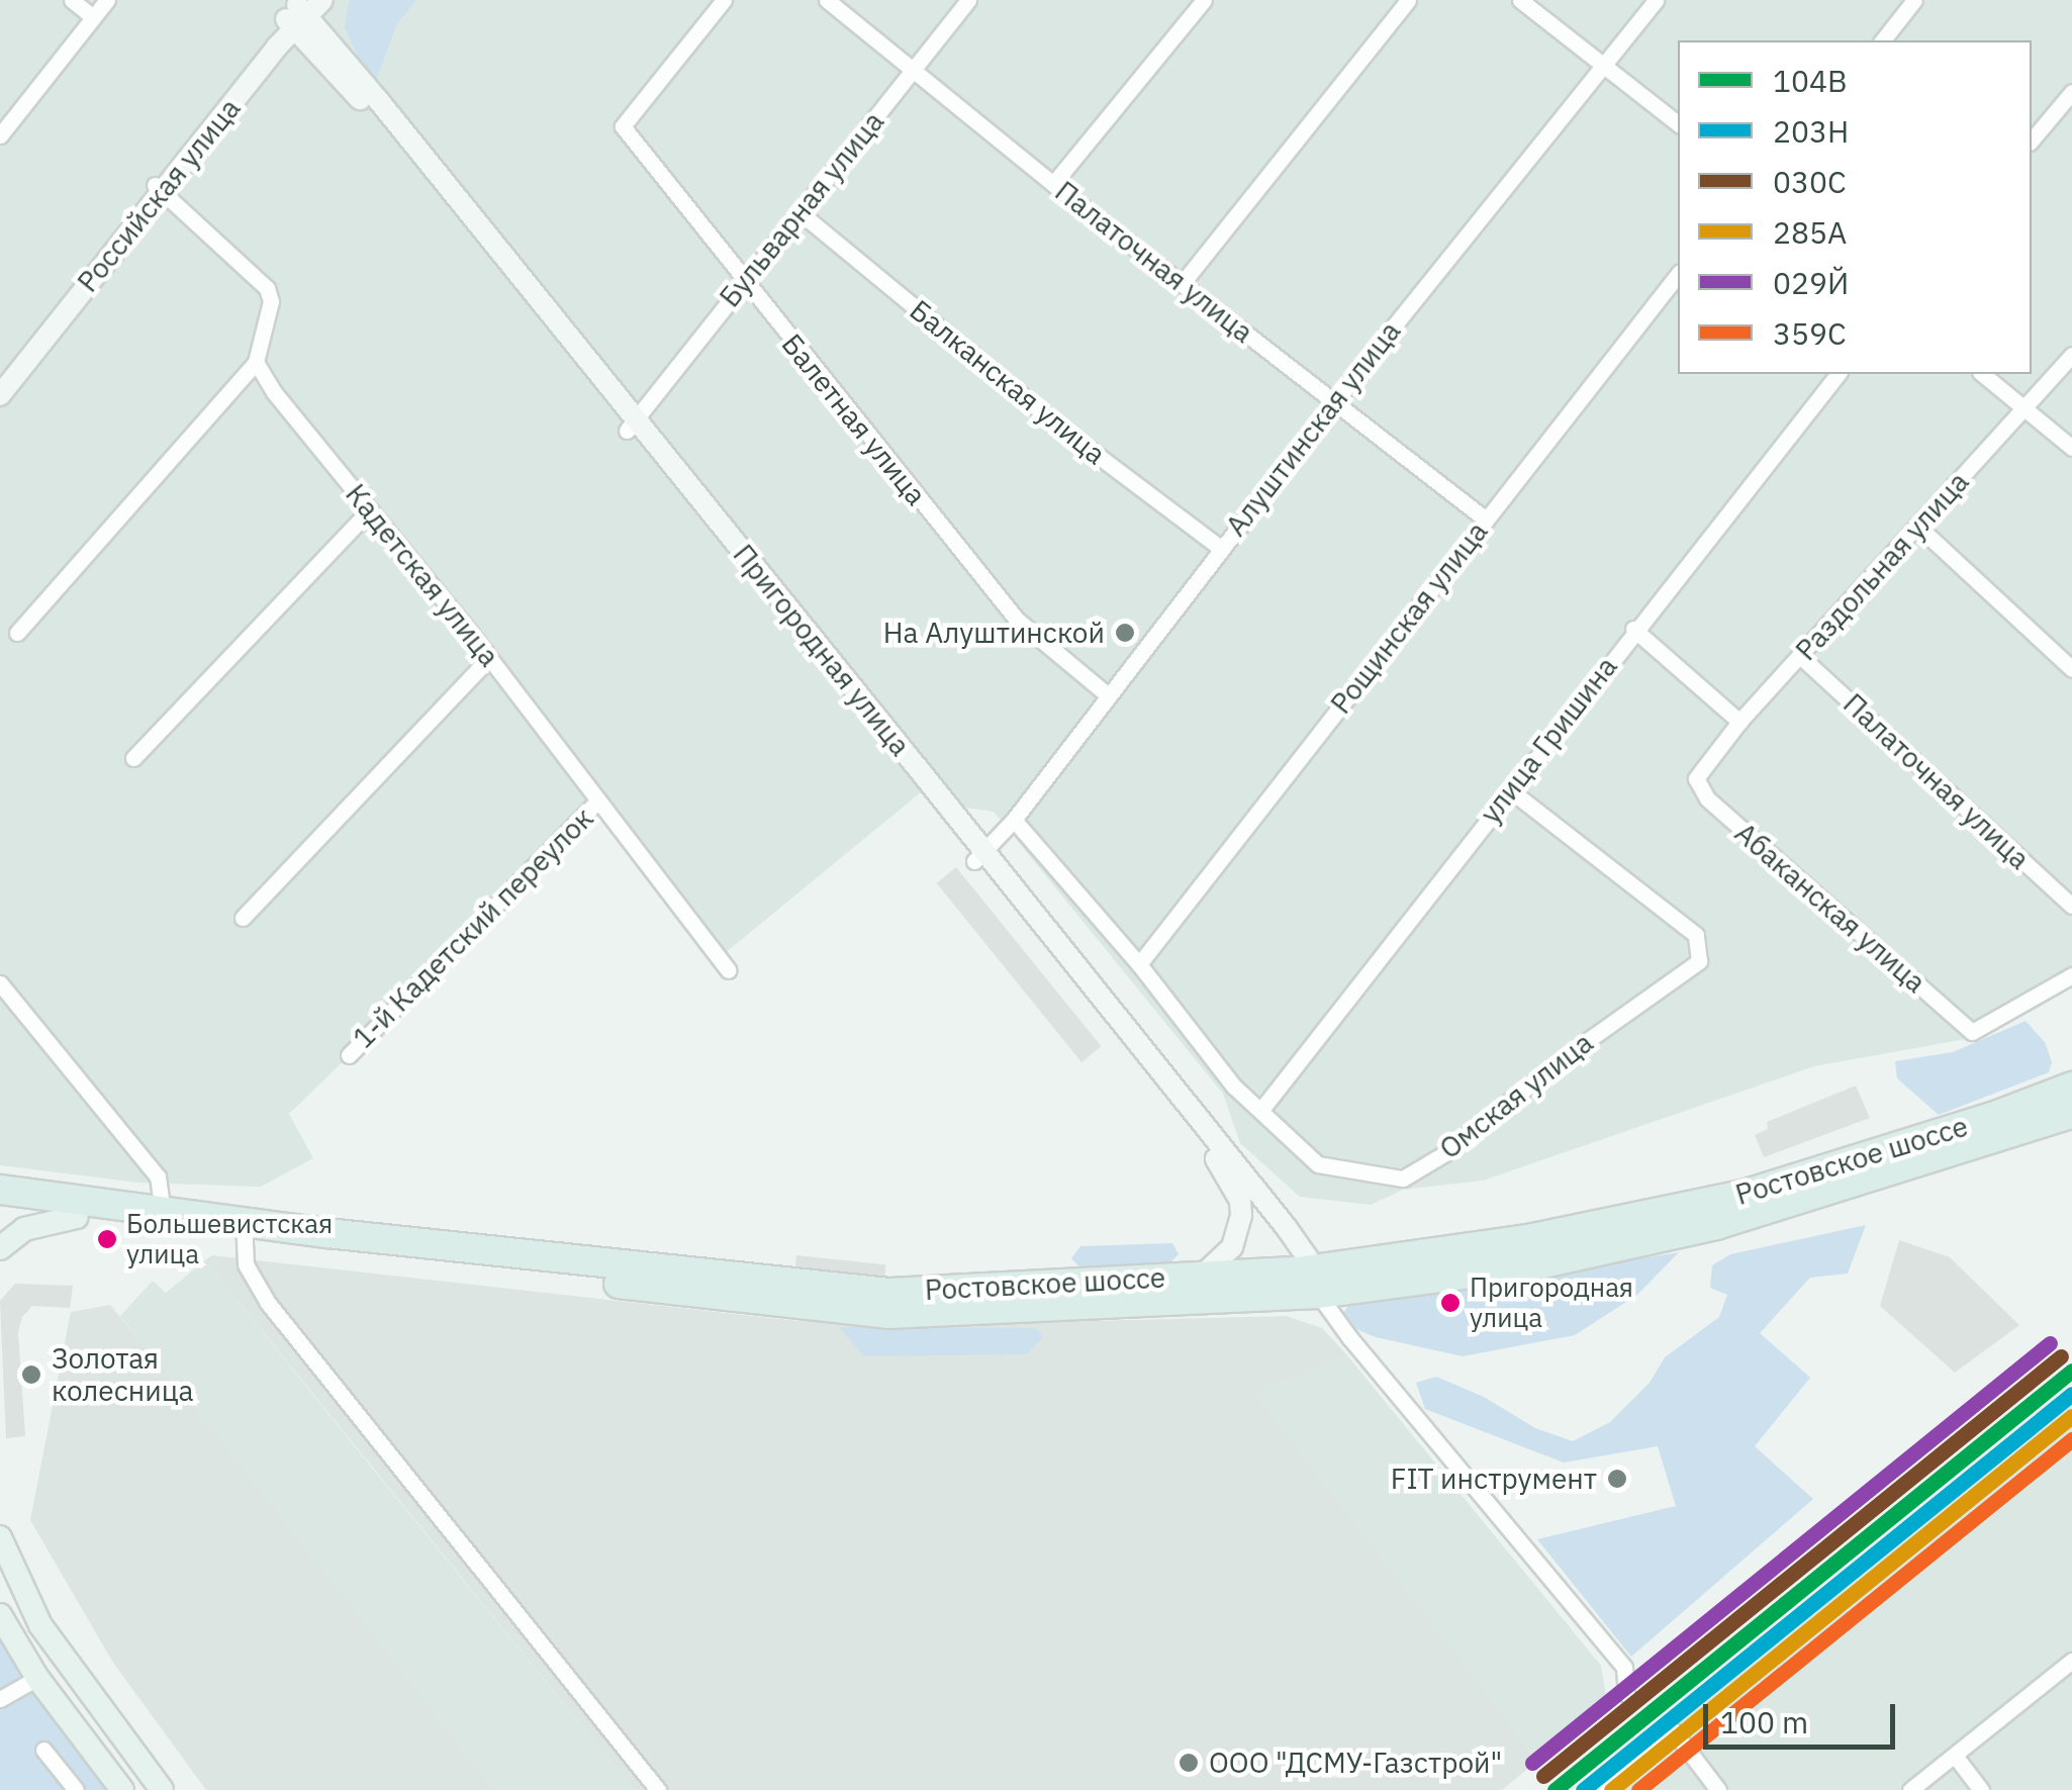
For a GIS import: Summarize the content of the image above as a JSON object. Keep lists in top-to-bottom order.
{
  "streets": {
    "highway": ["Ростовское шоссе"],
    "street": [
      "Российская улица",
      "Бульварная улица",
      "Палаточная улица",
      "Балканская улица",
      "Балетная улица",
      "Алуштинская улица",
      "Раздольная улица",
      "Кадетская улица",
      "Рощинская улица",
      "Пригородная улица",
      "улица Гришина",
      "Абаканская улица",
      "1-й Кадетский переулок",
      "Омская улица"
    ]
  },
  "crossings": [
    ["Российская улица", "Пригородная улица"],
    ["Бульварная улица", "Палаточная улица"],
    ["Бульварная улица", "Балканская улица"],
    ["Бульварная улица", "Балетная улица"],
    ["Бульварная улица", "Пригородная улица"],
    ["Палаточная улица", "Алуштинская улица"],
    ["Палаточная улица", "Раздольная улица"],
    ["Палаточная улица", "Рощинская улица"],
    ["Балканская улица", "Алуштинская улица"],
    ["Балетная улица", "Алуштинская улица"],
    ["Алуштинская улица", "Пригородная улица"],
    ["Раздольная улица", "Абаканская улица"],
    ["Кадетская улица", "1-й Кадетский переулок"],
    ["Пригородная улица", "Ростовское шоссе"],
    ["улица Гришина", "Омская улица"]
  ],
  "places": [
    "На Алуштинской",
    "Большевистская улица",
    "Пригородная улица",
    "Золотая колесница",
    "FIT инструмент",
    "ООО \"ДСМУ-Газстрой\""
  ],
  "lines": [
    "transit line 029Й",
    "transit line 030C",
    "transit line 104В",
    "transit line 203Н",
    "transit line 285А",
    "transit line 359С"
  ],
  "legend": [
    "104В",
    "203Н",
    "030C",
    "285А",
    "029Й",
    "359С"
  ],
  "scale_bar": "100 m"
}
